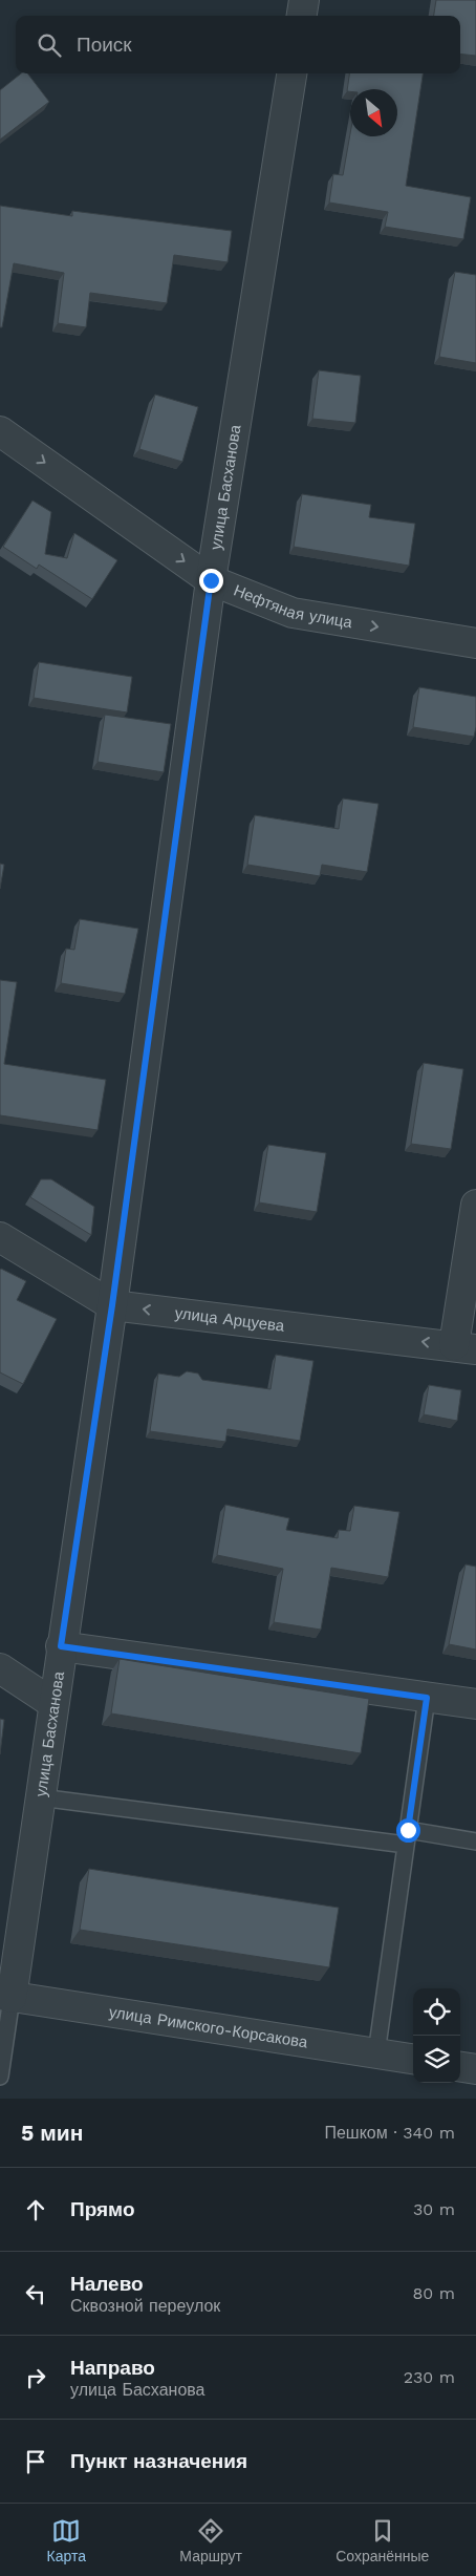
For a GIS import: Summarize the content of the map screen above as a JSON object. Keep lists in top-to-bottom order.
{
  "streets": {
    "street": [
      "улица Басханова",
      "Нефтяная улица",
      "улица Арцуева",
      "улица Римского-Корсакова"
    ]
  },
  "crossings": [
    ["улица Басханова", "Нефтяная улица"],
    ["улица Басханова", "улица Арцуева"],
    ["улица Басханова", "улица Римского-Корсакова"]
  ],
  "one_way": ["Нефтяная улица", "улица Арцуева"],
  "north": "bottom right",
  "page": {
    "search": "Поиск",
    "heading": ["5 мин", "Пешком · 340 m"],
    "list": [
      ["Прямо", "30 m"],
      ["Налево", "Сквозной переулок", "80 m"],
      ["Направо", "улица Басханова", "230 m"],
      "Пункт назначения"
    ],
    "nav": ["Карта", "Маршрут", "Сохранённые"]
  }
}
